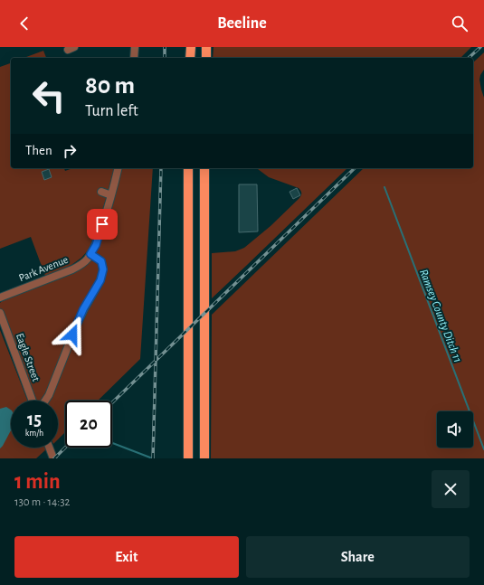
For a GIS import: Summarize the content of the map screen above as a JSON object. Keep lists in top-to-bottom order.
{
  "streets": {
    "street": ["Park Avenue", "Eagle Street"]
  },
  "water": ["Ramsey County Ditch 11"],
  "page": {
    "header": "Beeline",
    "turn": ["80 m", "Turn left"],
    "then": "Then",
    "speed": "15 km/h",
    "limit": "20",
    "heading": ["1 min", "130 m · 14:32"],
    "buttons": ["Exit", "Share"]
  }
}
